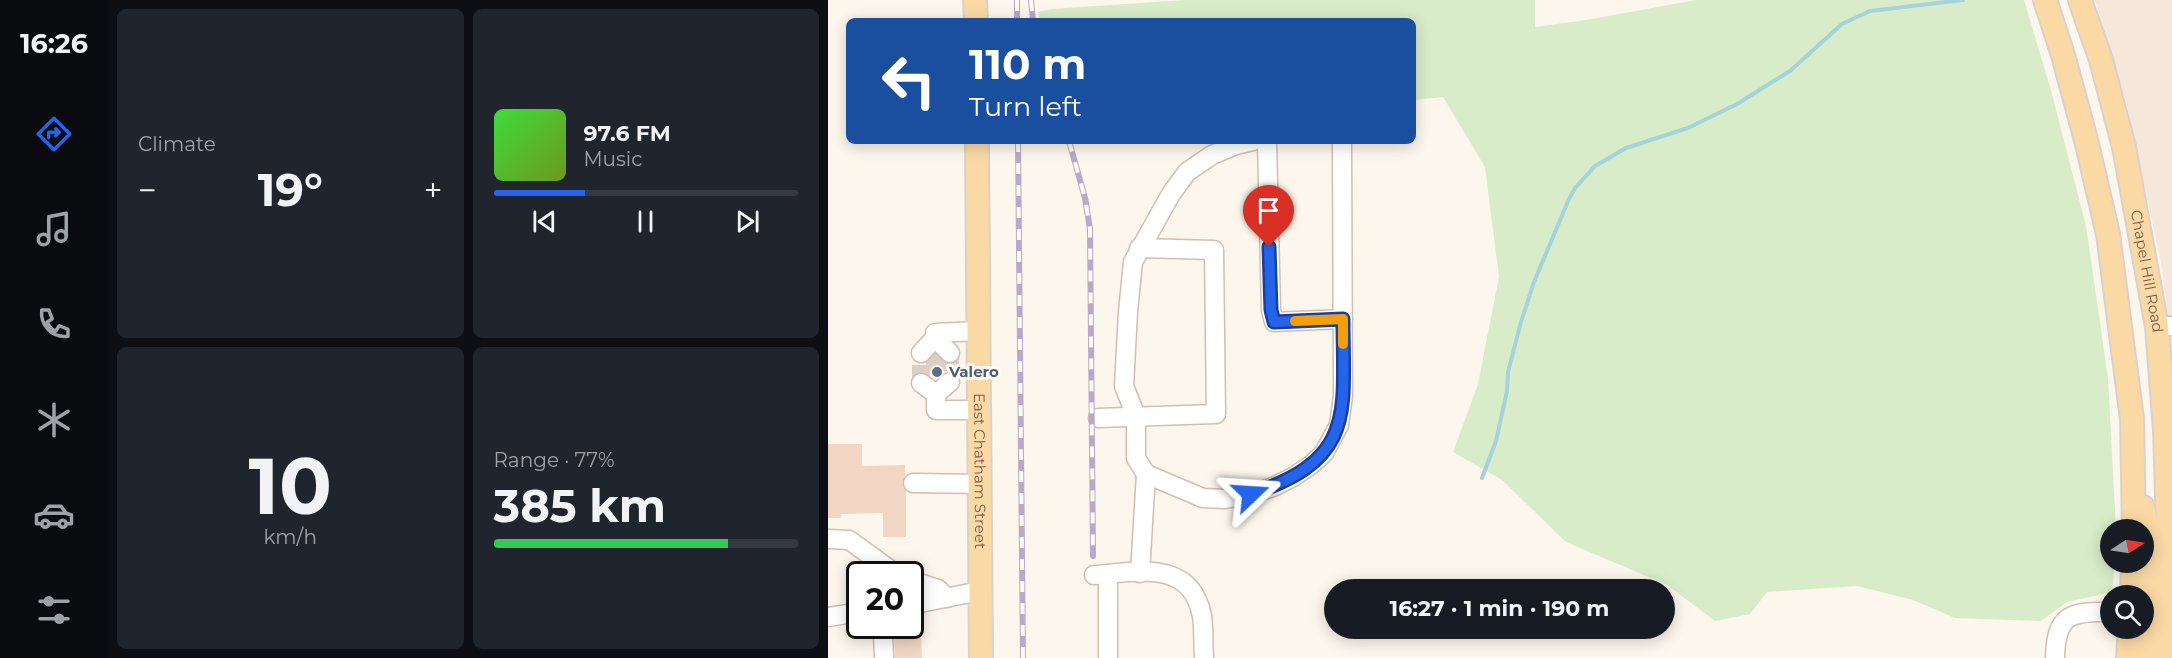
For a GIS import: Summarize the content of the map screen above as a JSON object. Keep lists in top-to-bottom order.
{
  "streets": {
    "main road": ["Chapel Hill Road", "East Chatham Street"]
  },
  "places": ["Valero"],
  "north": "right",
  "page": {
    "tabs": "16:26",
    "tile": [
      "Climate",
      ["10", "km/h"],
      ["Range · 77%", "385 km"]
    ],
    "turn": ["110 m", "Turn left"],
    "song": ["97.6 FM", "Music"],
    "heat": ["−", "19°", "+"],
    "limit": "20",
    "trip": "16:27 · 1 min · 190 m"
  }
}
